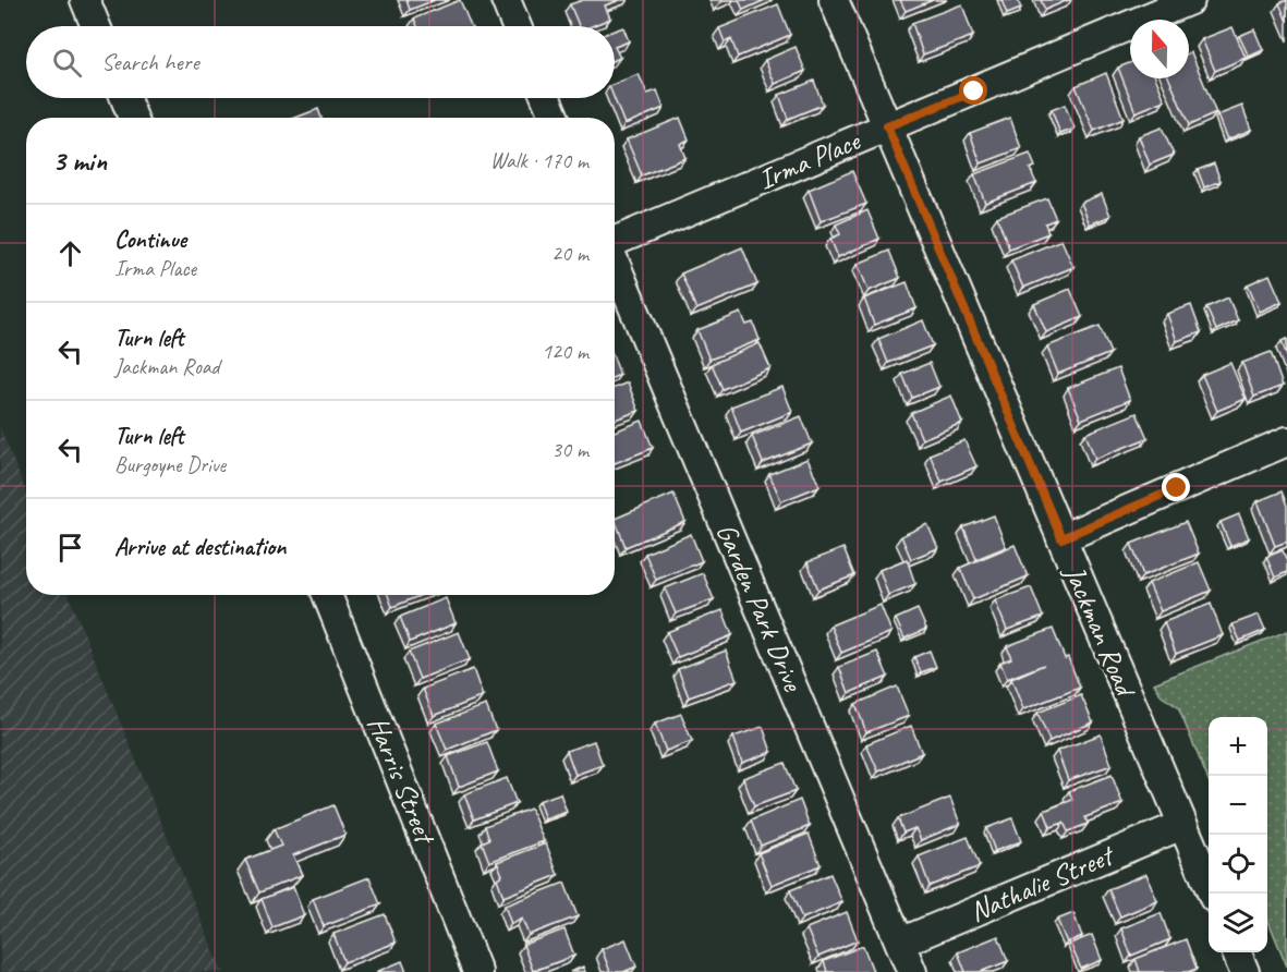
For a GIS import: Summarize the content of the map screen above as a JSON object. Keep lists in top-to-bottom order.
{
  "streets": {
    "street": [
      "Irma Place",
      "Garden Park Drive",
      "Jackman Road",
      "Harris Street",
      "Nathalie Street"
    ]
  },
  "crossings": [
    ["Irma Place", "Jackman Road"],
    ["Garden Park Drive", "Nathalie Street"],
    ["Jackman Road", "Nathalie Street"]
  ],
  "north": "top",
  "page": {
    "search": "Search here",
    "heading": ["3 min", "Walk · 170 m"],
    "list": [
      ["Continue", "Irma Place", "20 m"],
      ["Turn left", "Jackman Road", "120 m"],
      ["Turn left", "Burgoyne Drive", "30 m"],
      "Arrive at destination"
    ],
    "map_buttons": ["+", "−"]
  }
}
